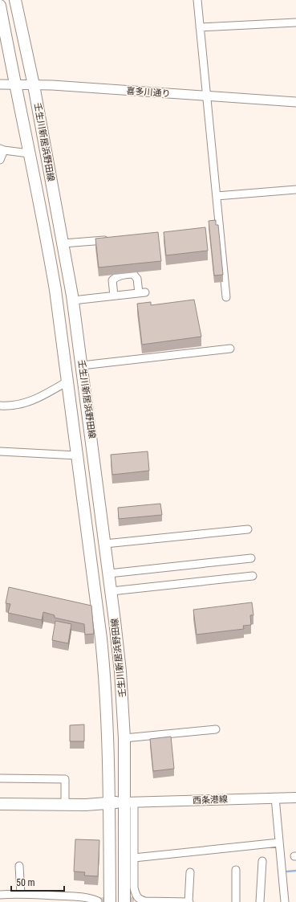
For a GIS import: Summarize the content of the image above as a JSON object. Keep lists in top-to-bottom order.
{
  "streets": {
    "main road": ["壬生川新居浜野田線", "西条港線"],
    "street": ["喜多川通り"]
  },
  "crossings": [
    ["喜多川通り", "壬生川新居浜野田線"],
    ["壬生川新居浜野田線", "西条港線"]
  ],
  "scale_bar": "50 m"
}
